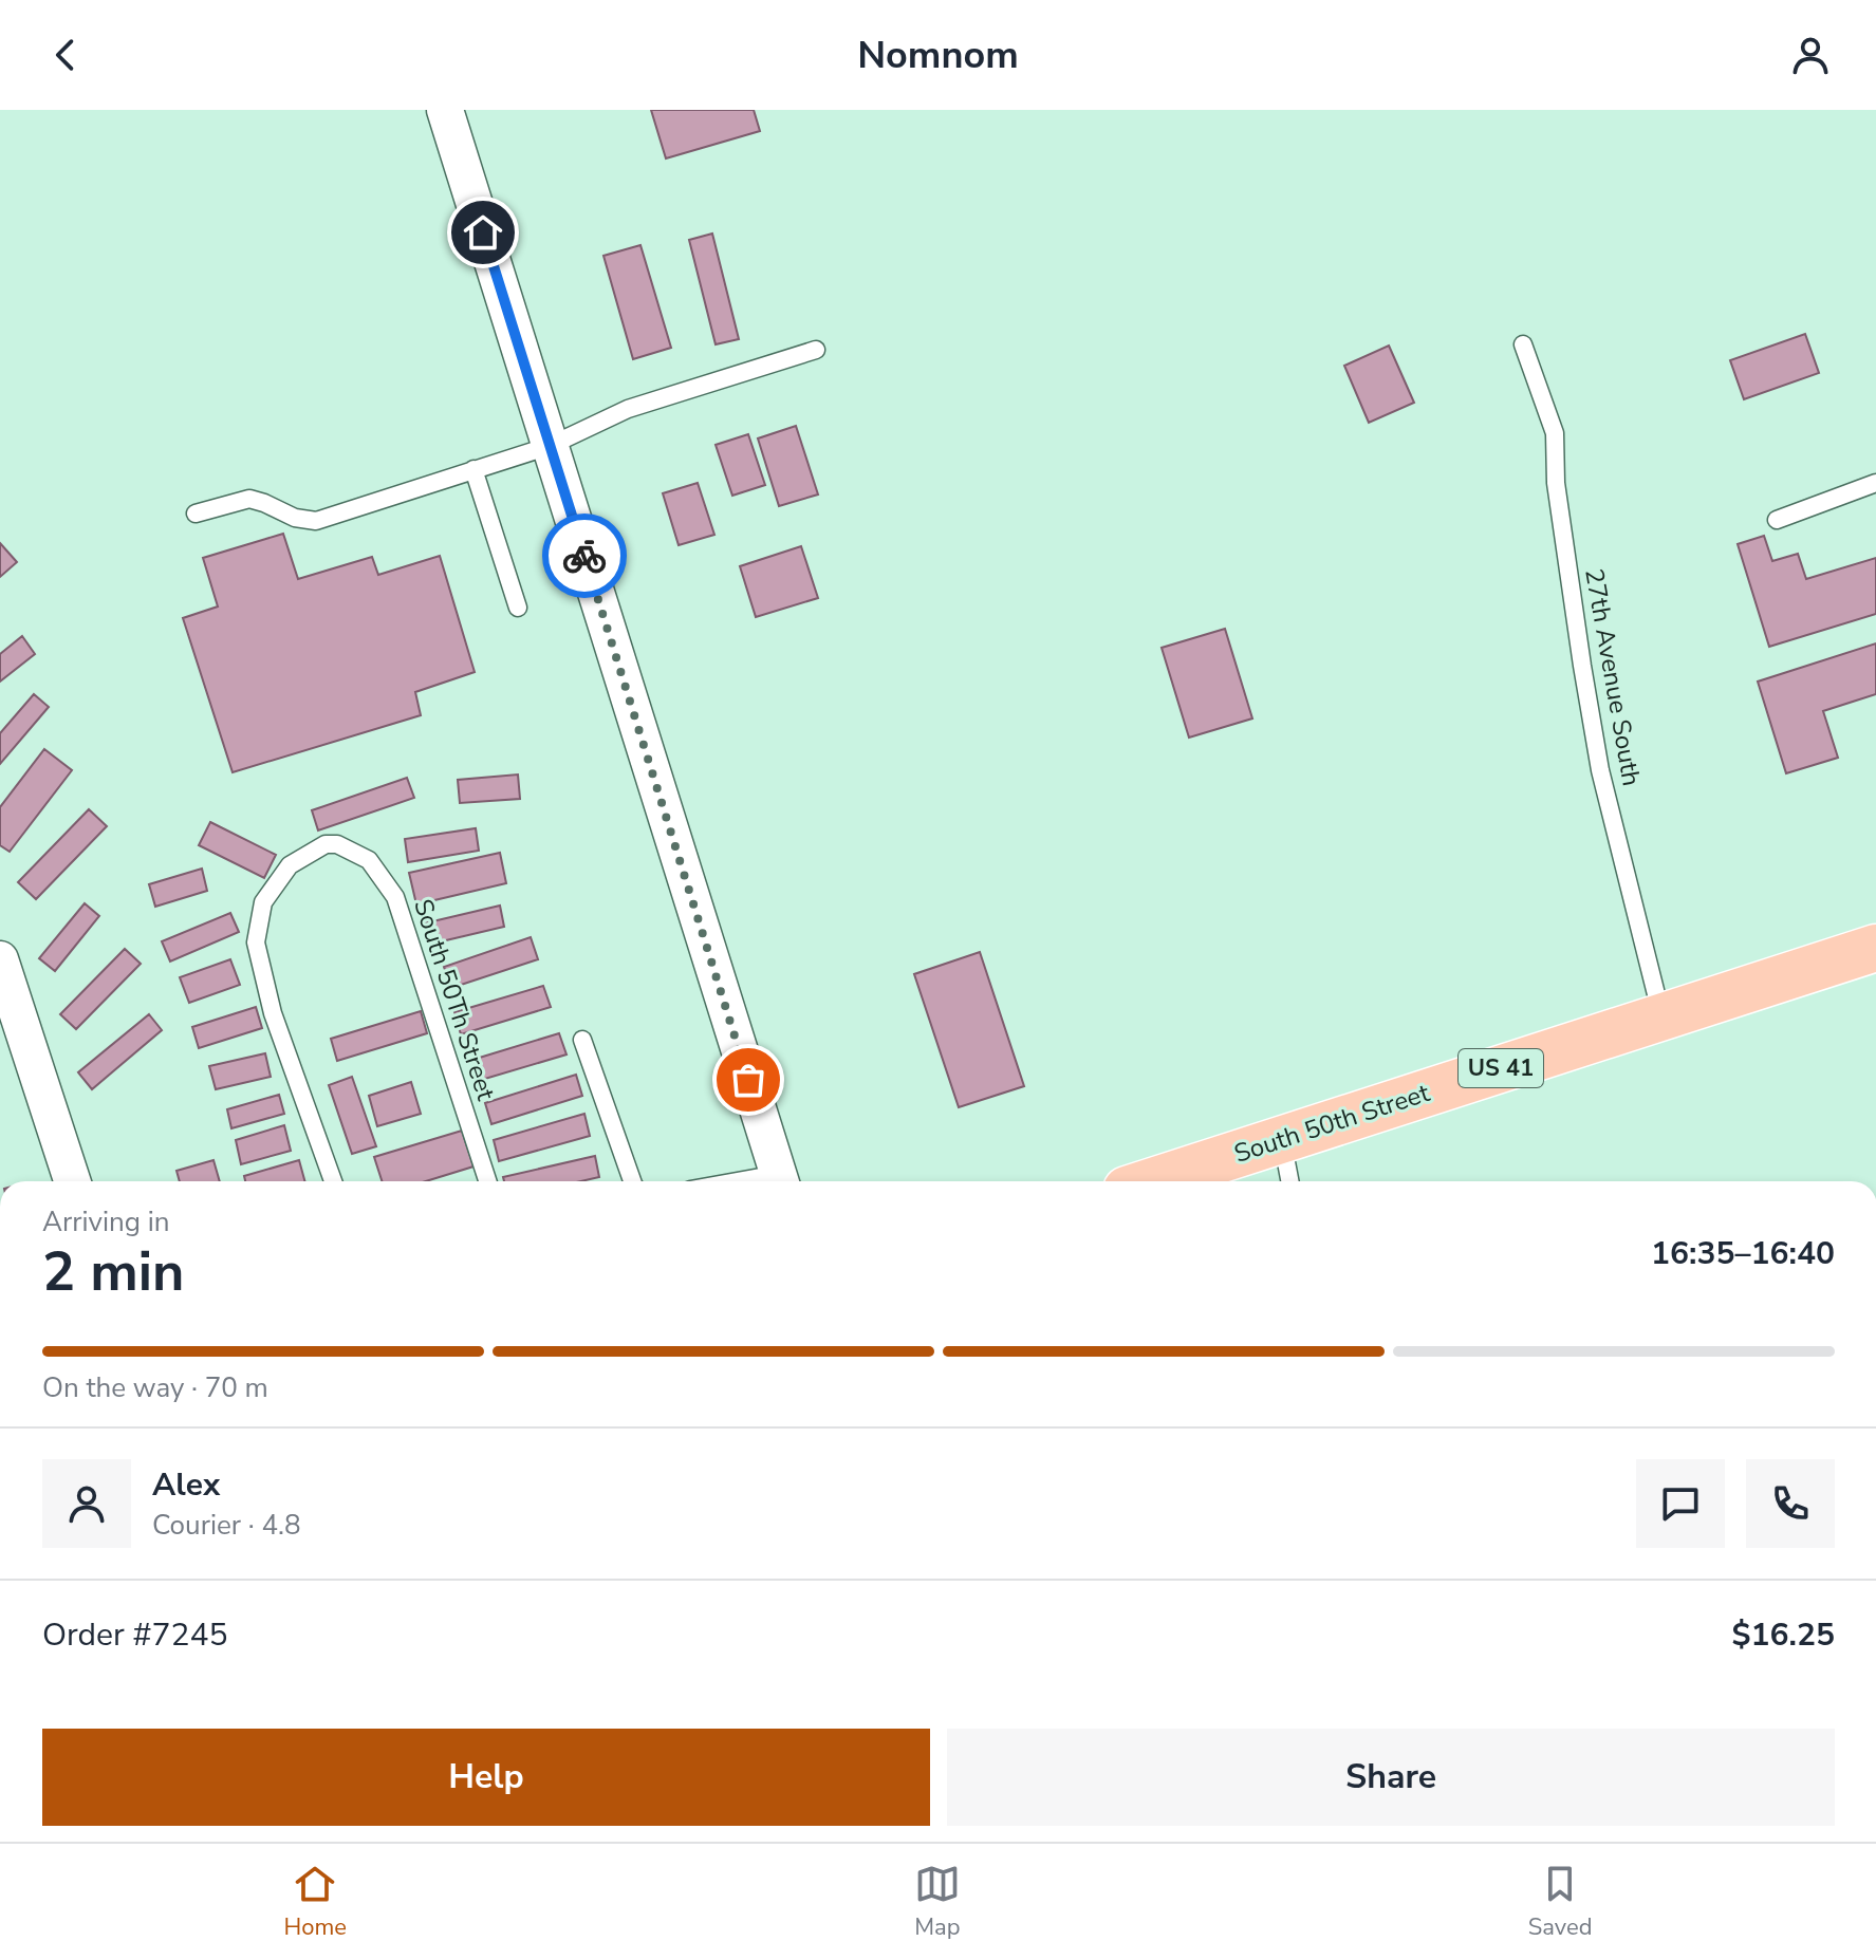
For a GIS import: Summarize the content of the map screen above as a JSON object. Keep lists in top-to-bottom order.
{
  "streets": {
    "main road": ["US 41", "South 50th Street"],
    "lane": ["27th Avenue South", "South 50Th Street"]
  },
  "crossings": [
    ["27th Avenue South", "South 50th Street"]
  ],
  "page": {
    "header": "Nomnom",
    "heading": ["2 min", "Arriving in", "16:35–16:40"],
    "panel": [
      "Alex",
      "Courier · 4.8",
      "Order #7245",
      "$16.25"
    ],
    "bar": "On the way · 70 m",
    "buttons": ["Help", "Share"],
    "tabs": ["Home", "Map", "Saved"]
  }
}
